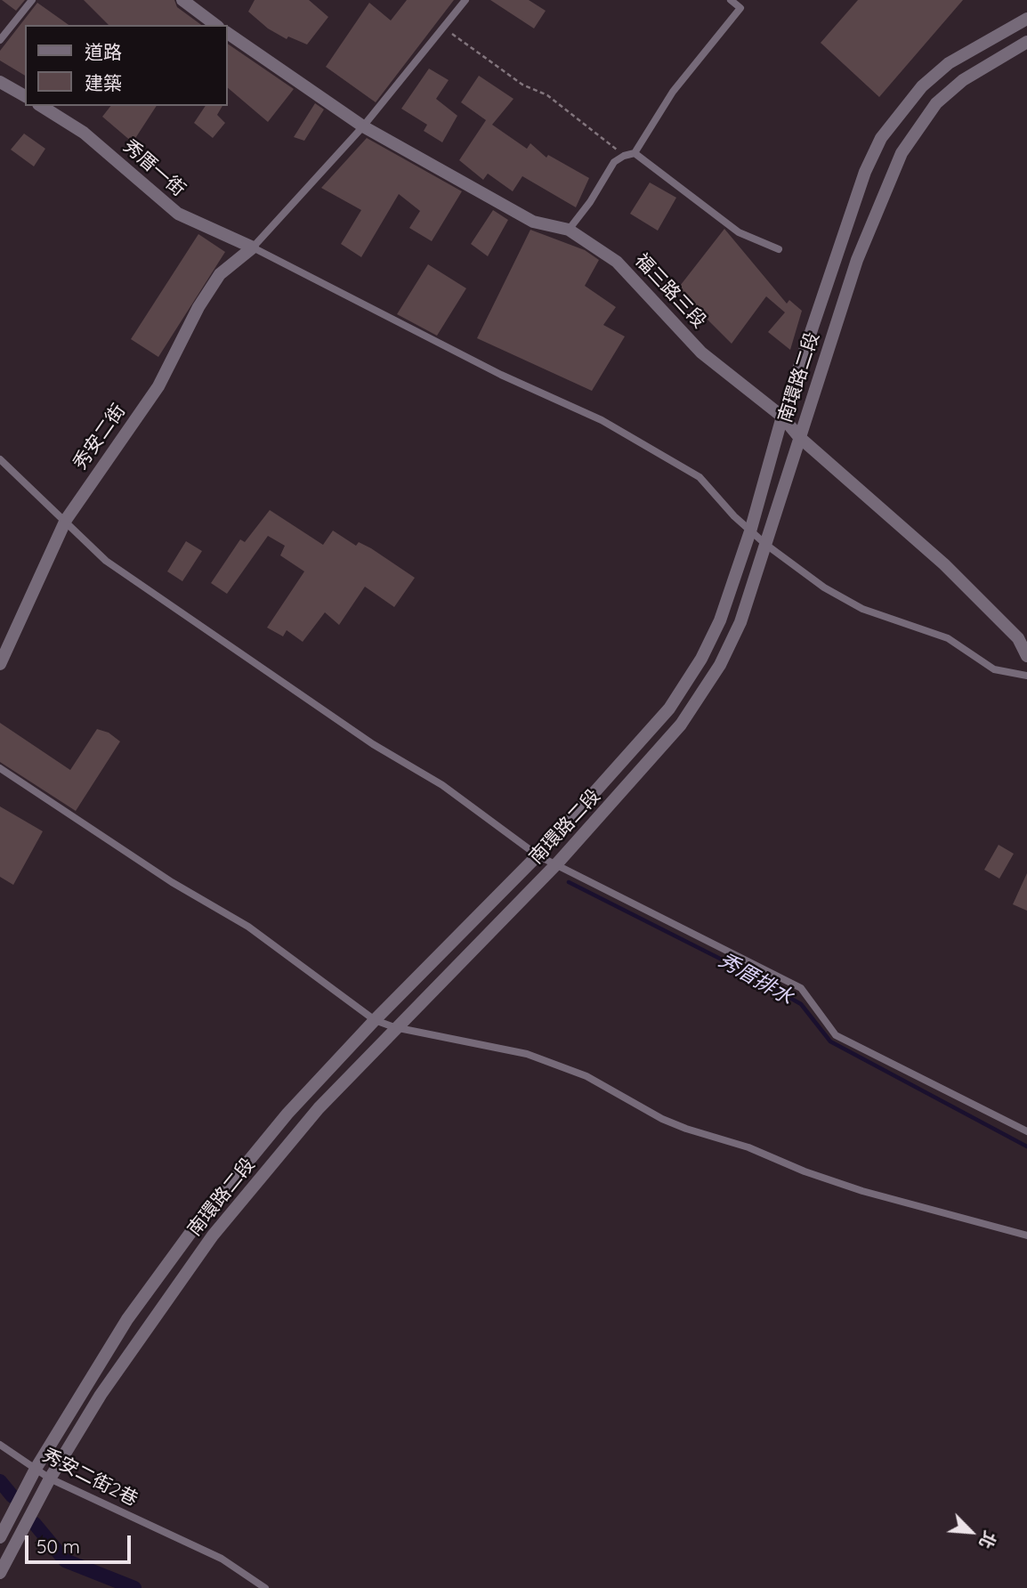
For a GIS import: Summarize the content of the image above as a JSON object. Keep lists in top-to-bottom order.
{
  "streets": {
    "street": [
      "秀厝一街",
      "福三路三段",
      "南環路二段",
      "秀安二街"
    ],
    "lane": ["秀安二街2巷"]
  },
  "crossings": [
    ["秀厝一街", "秀安二街"],
    ["福三路三段", "南環路二段"],
    ["南環路二段", "秀安二街2巷"]
  ],
  "water": ["秀厝排水"],
  "legend": ["道路", "建築"],
  "scale_bar": "50 m",
  "north": "bottom right"
}
